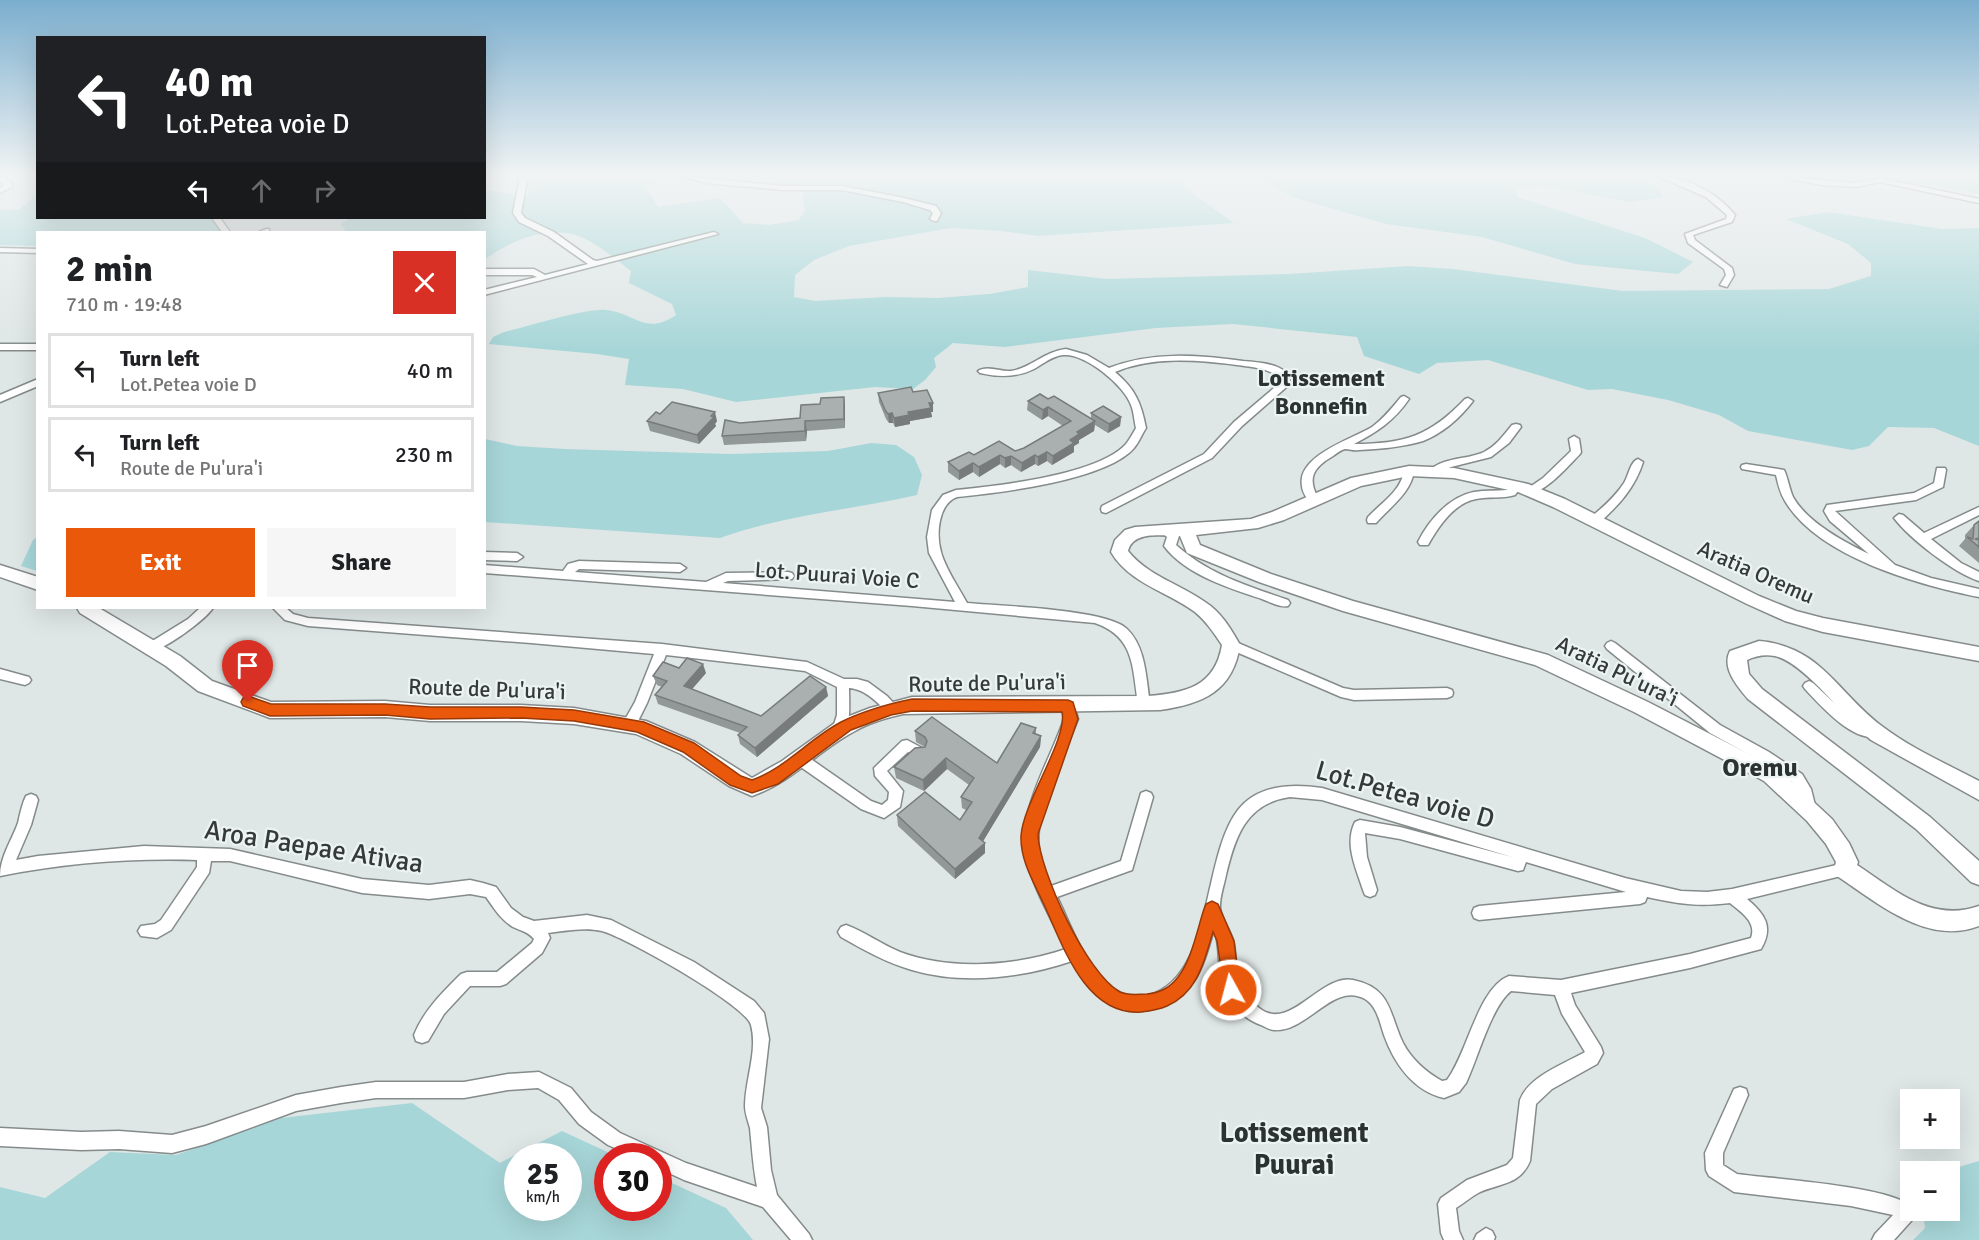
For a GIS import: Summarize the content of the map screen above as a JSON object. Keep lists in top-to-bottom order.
{
  "streets": {
    "main road": ["Aratia Oremu", "Aratia Pu'ura'i", "Route de Pu'ura'i"],
    "street": ["Lot. Puurai Voie C", "Lot.Petea voie D", "Aroa Paepae Ativaa"]
  },
  "crossings": [
    ["Aratia Oremu", "Aratia Pu'ura'i"],
    ["Lot. Puurai Voie C", "Route de Pu'ura'i"],
    ["Aratia Pu'ura'i", "Lot.Petea voie D"],
    ["Route de Pu'ura'i", "Lot.Petea voie D"]
  ],
  "districts": ["Lotissement Bonnefin", "Oremu", "Lotissement Puurai"],
  "page": {
    "turn": ["40 m", "Lot.Petea voie D"],
    "heading": ["2 min", "710 m · 19:48"],
    "list": [
      {
        "name": "Turn left",
        "note": "Lot.Petea voie D",
        "value": "40 m"
      },
      {
        "name": "Turn left",
        "note": "Route de Pu'ura'i",
        "value": "230 m"
      }
    ],
    "buttons": ["Exit", "Share"],
    "map_buttons": ["+", "−"],
    "speed": "25 km/h",
    "limit": "30"
  }
}
